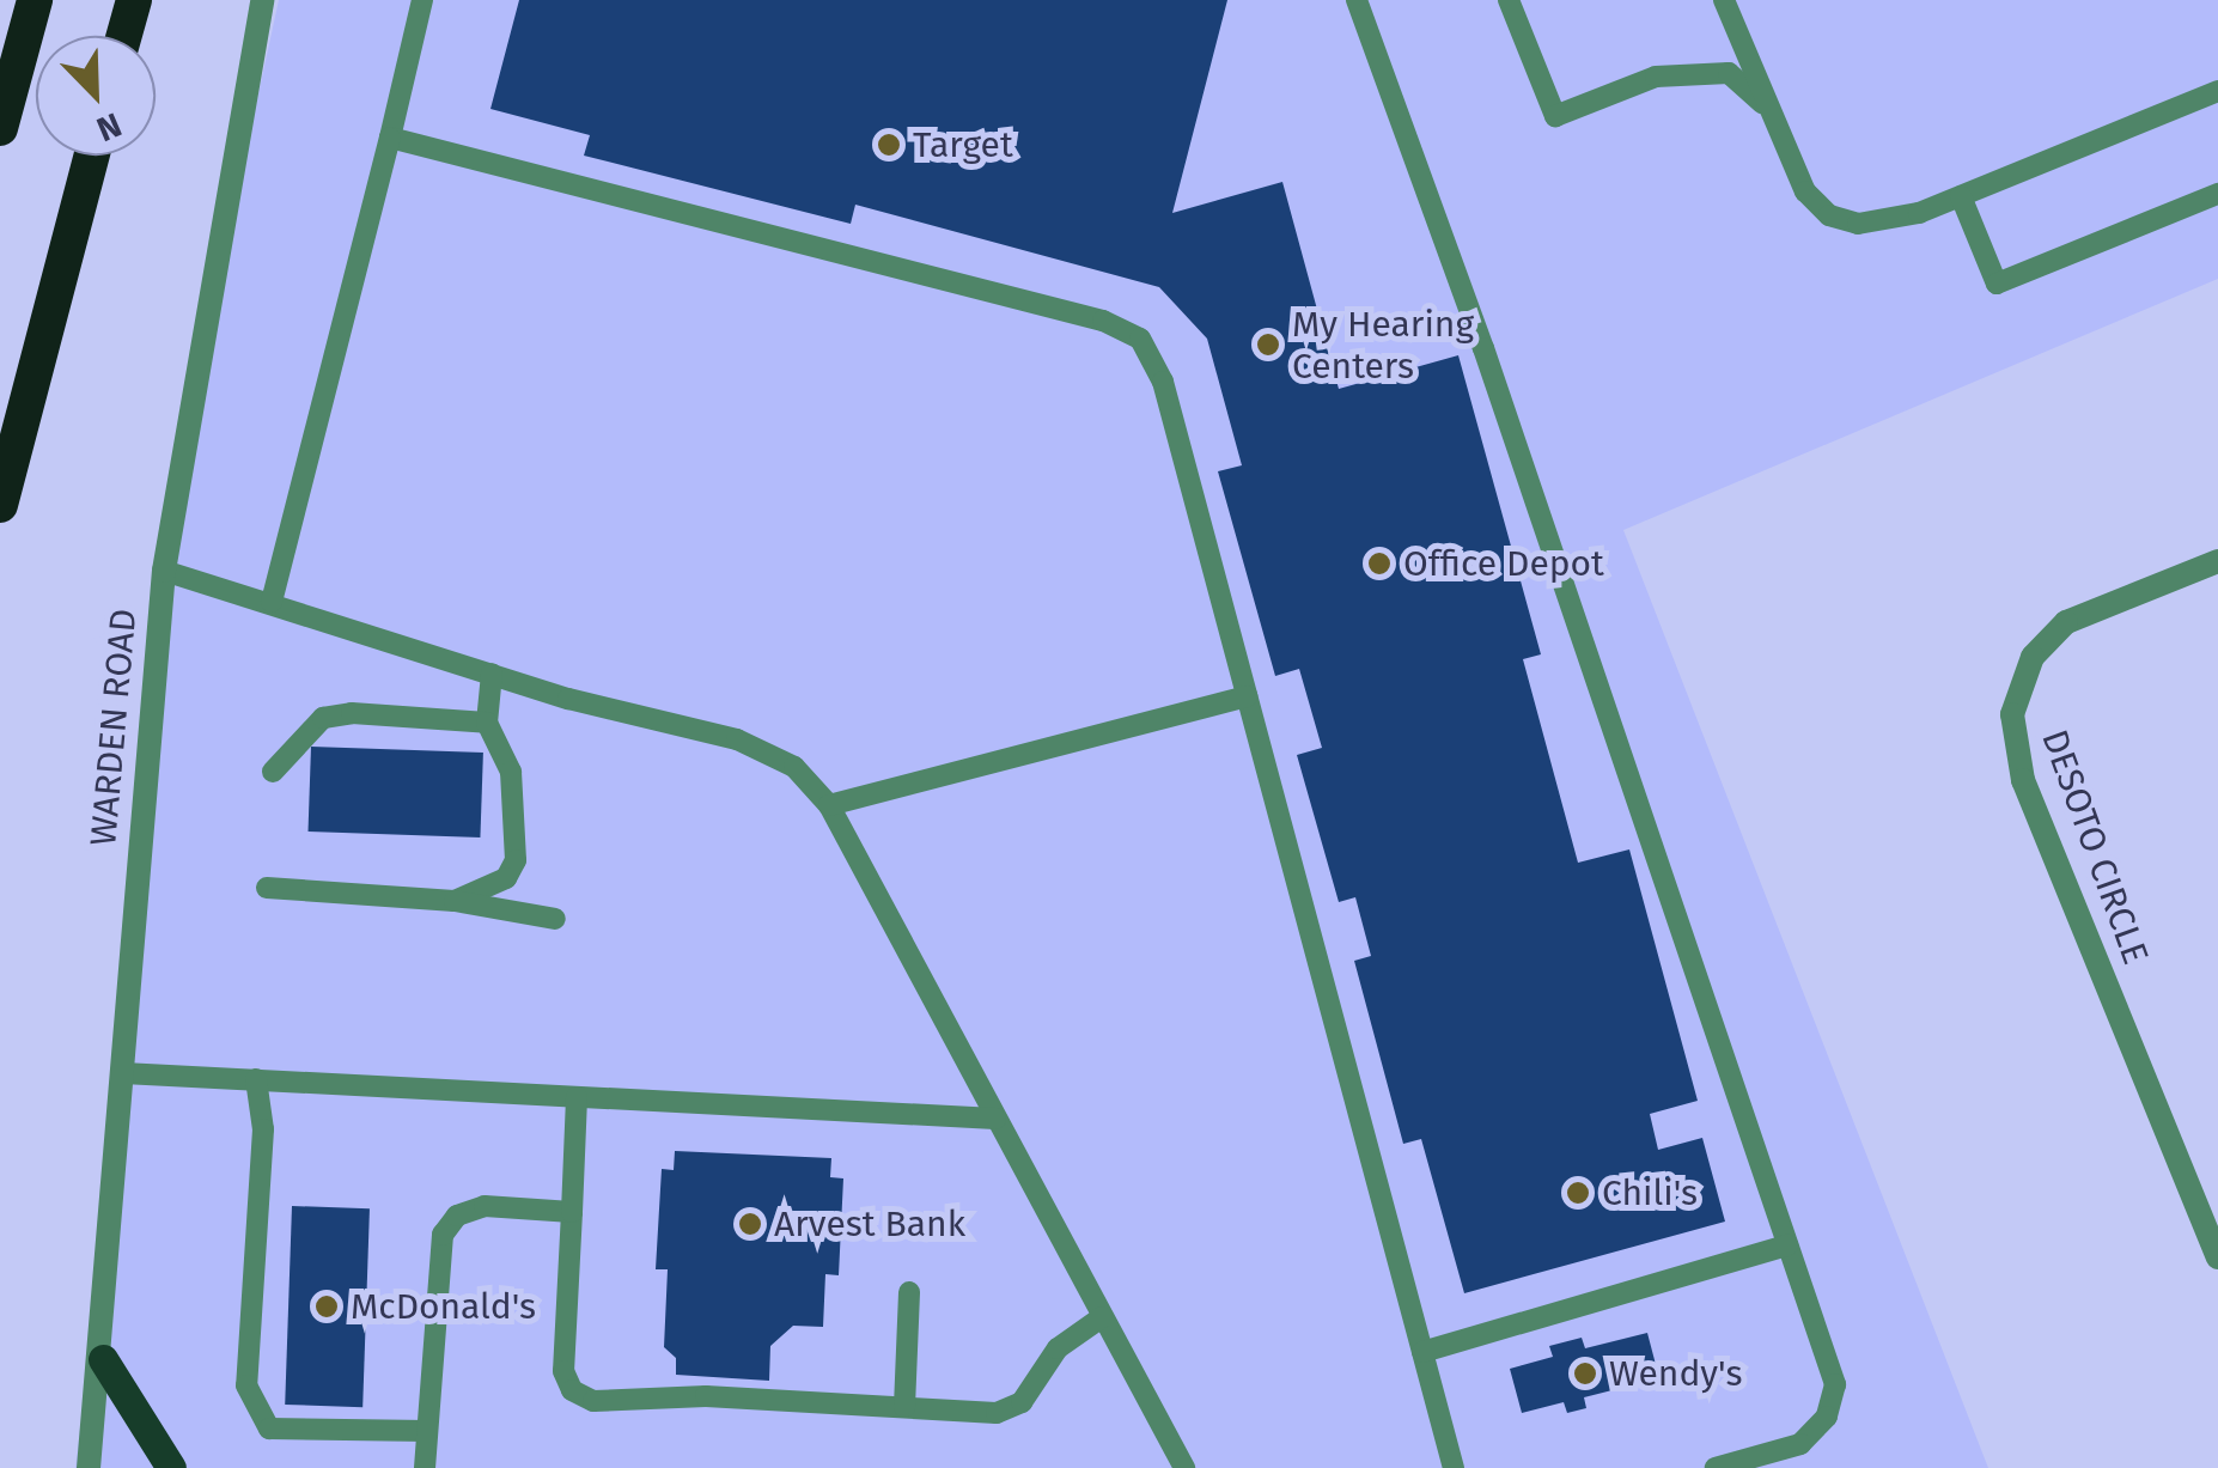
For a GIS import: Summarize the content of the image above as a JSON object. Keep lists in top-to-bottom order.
{
  "streets": {
    "street": ["WARDEN ROAD", "DESOTO CIRCLE"]
  },
  "places": [
    "Target",
    "My Hearing Centers",
    "Office Depot",
    "Chili's",
    "Arvest Bank",
    "McDonald's",
    "Wendy's"
  ],
  "north": "bottom right"
}
